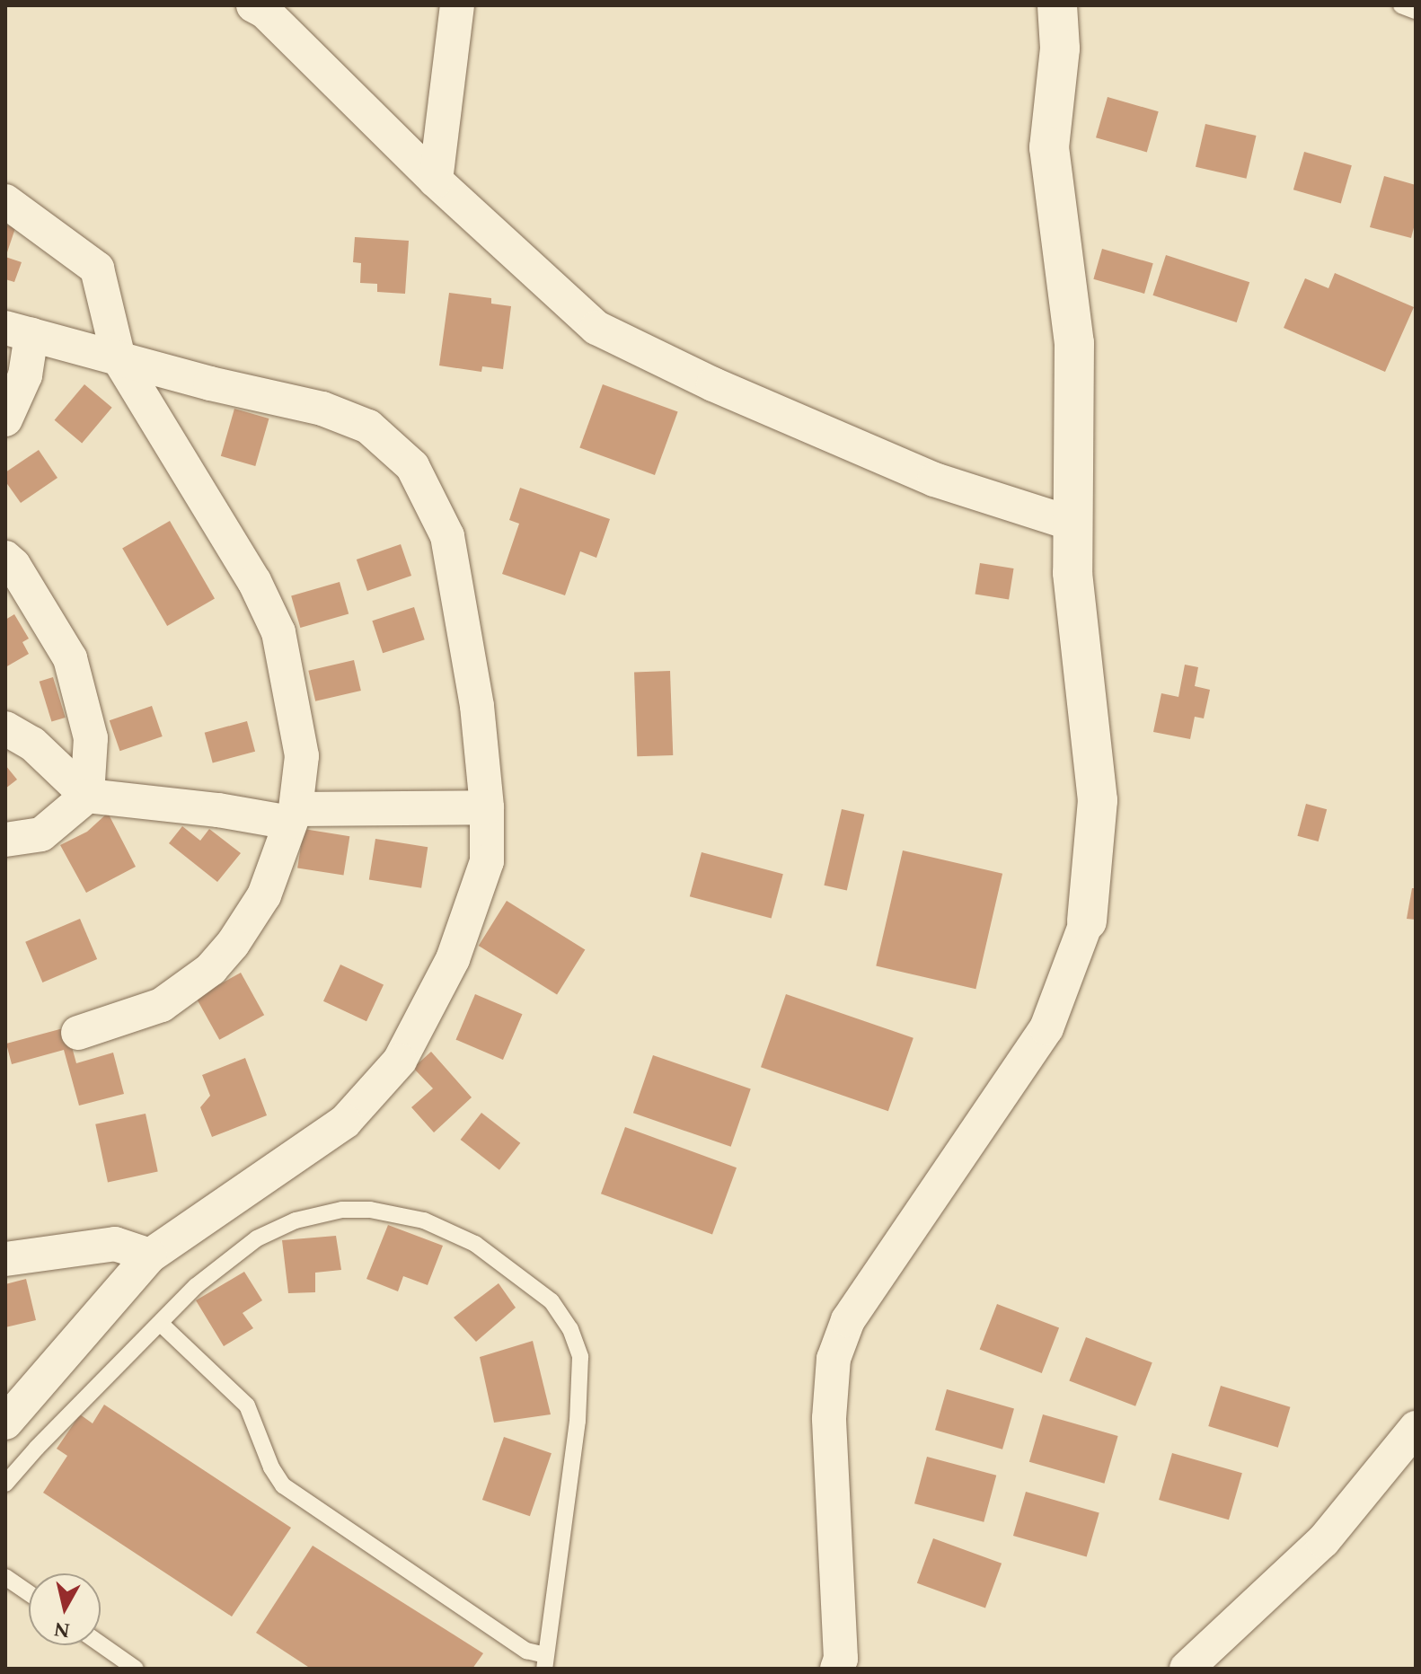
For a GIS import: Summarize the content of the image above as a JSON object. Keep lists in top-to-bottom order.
{
  "north": "bottom"
}
